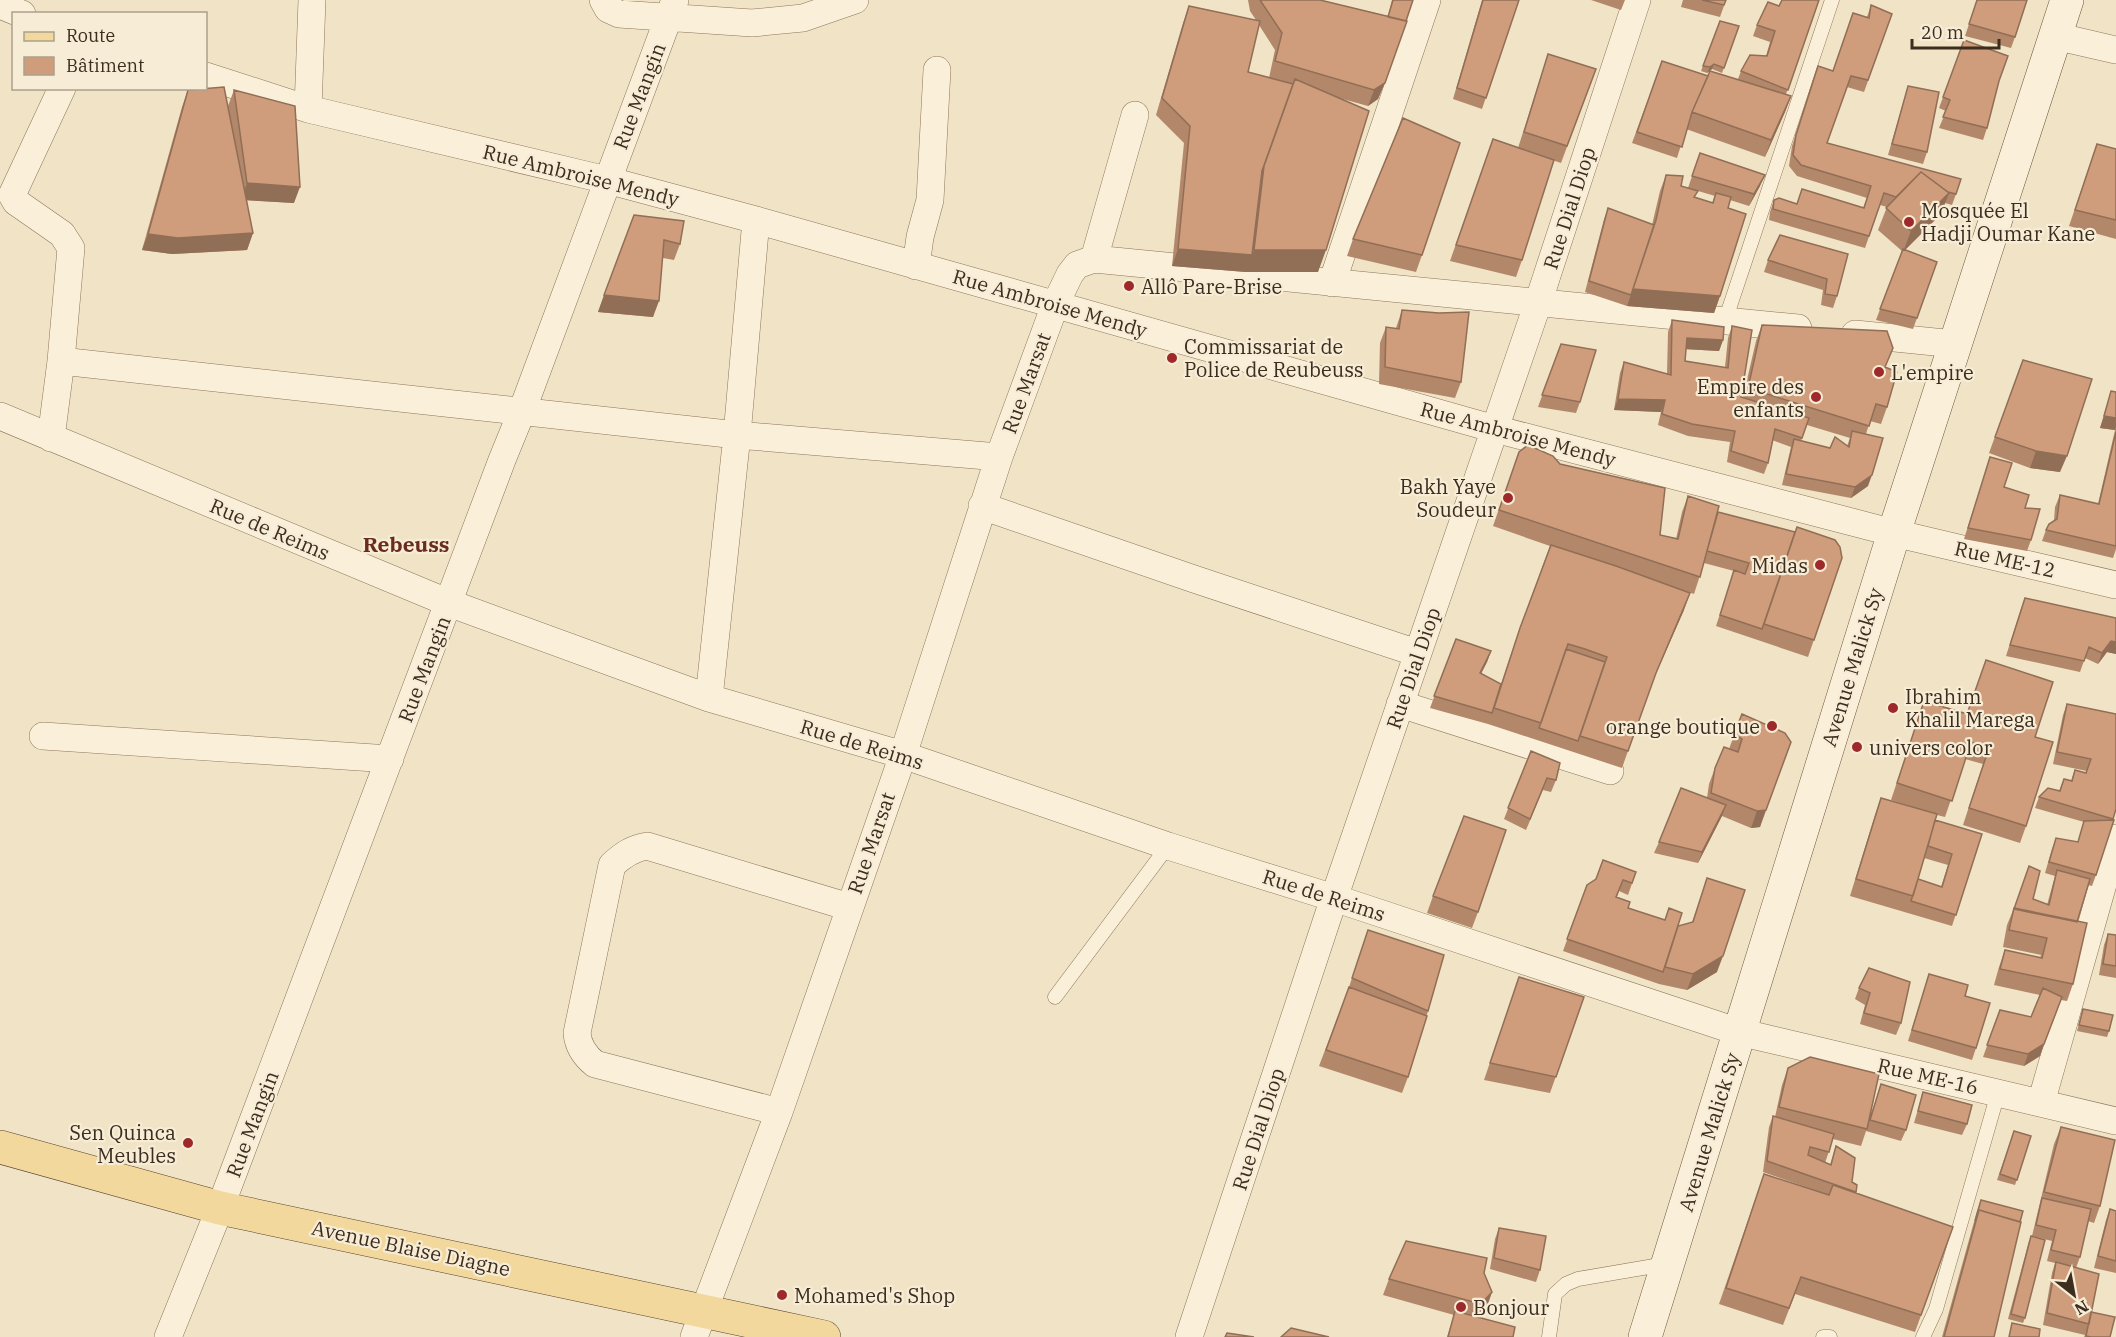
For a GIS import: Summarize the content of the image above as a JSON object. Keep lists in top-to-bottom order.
{
  "streets": {
    "main road": ["Avenue Malick Sy", "Avenue Blaise Diagne"],
    "street": [
      "Rue Mangin",
      "Rue Ambroise Mendy",
      "Rue Dial Diop",
      "Rue Marsat",
      "Rue de Reims",
      "Rue ME-12",
      "Rue ME-16"
    ]
  },
  "crossings": [
    ["Rue Mangin", "Rue Ambroise Mendy"],
    ["Rue Mangin", "Rue de Reims"],
    ["Rue Mangin", "Avenue Blaise Diagne"],
    ["Rue Ambroise Mendy", "Rue Dial Diop"],
    ["Rue Ambroise Mendy", "Rue Marsat"],
    ["Rue Ambroise Mendy", "Rue ME-12"],
    ["Rue Ambroise Mendy", "Avenue Malick Sy"],
    ["Rue Dial Diop", "Rue de Reims"],
    ["Rue Marsat", "Rue de Reims"],
    ["Rue Marsat", "Avenue Blaise Diagne"],
    ["Rue de Reims", "Avenue Malick Sy"],
    ["Rue de Reims", "Rue ME-16"],
    ["Rue ME-12", "Avenue Malick Sy"],
    ["Avenue Malick Sy", "Rue ME-16"]
  ],
  "districts": ["Rebeuss"],
  "places": [
    "Mosquée El Hadji Oumar Kane",
    "Allô Pare-Brise",
    "Commissariat de Police de Reubeuss",
    "L'empire",
    "Empire des enfants",
    "Bakh Yaye Soudeur",
    "Midas",
    "Ibrahim Khalil Marega",
    "orange boutique",
    "univers color",
    "Sen Quinca Meubles",
    "Mohamed's Shop",
    "Bonjour"
  ],
  "legend": ["Route", "Bâtiment"],
  "scale_bar": "20 m",
  "north": "bottom right"
}
